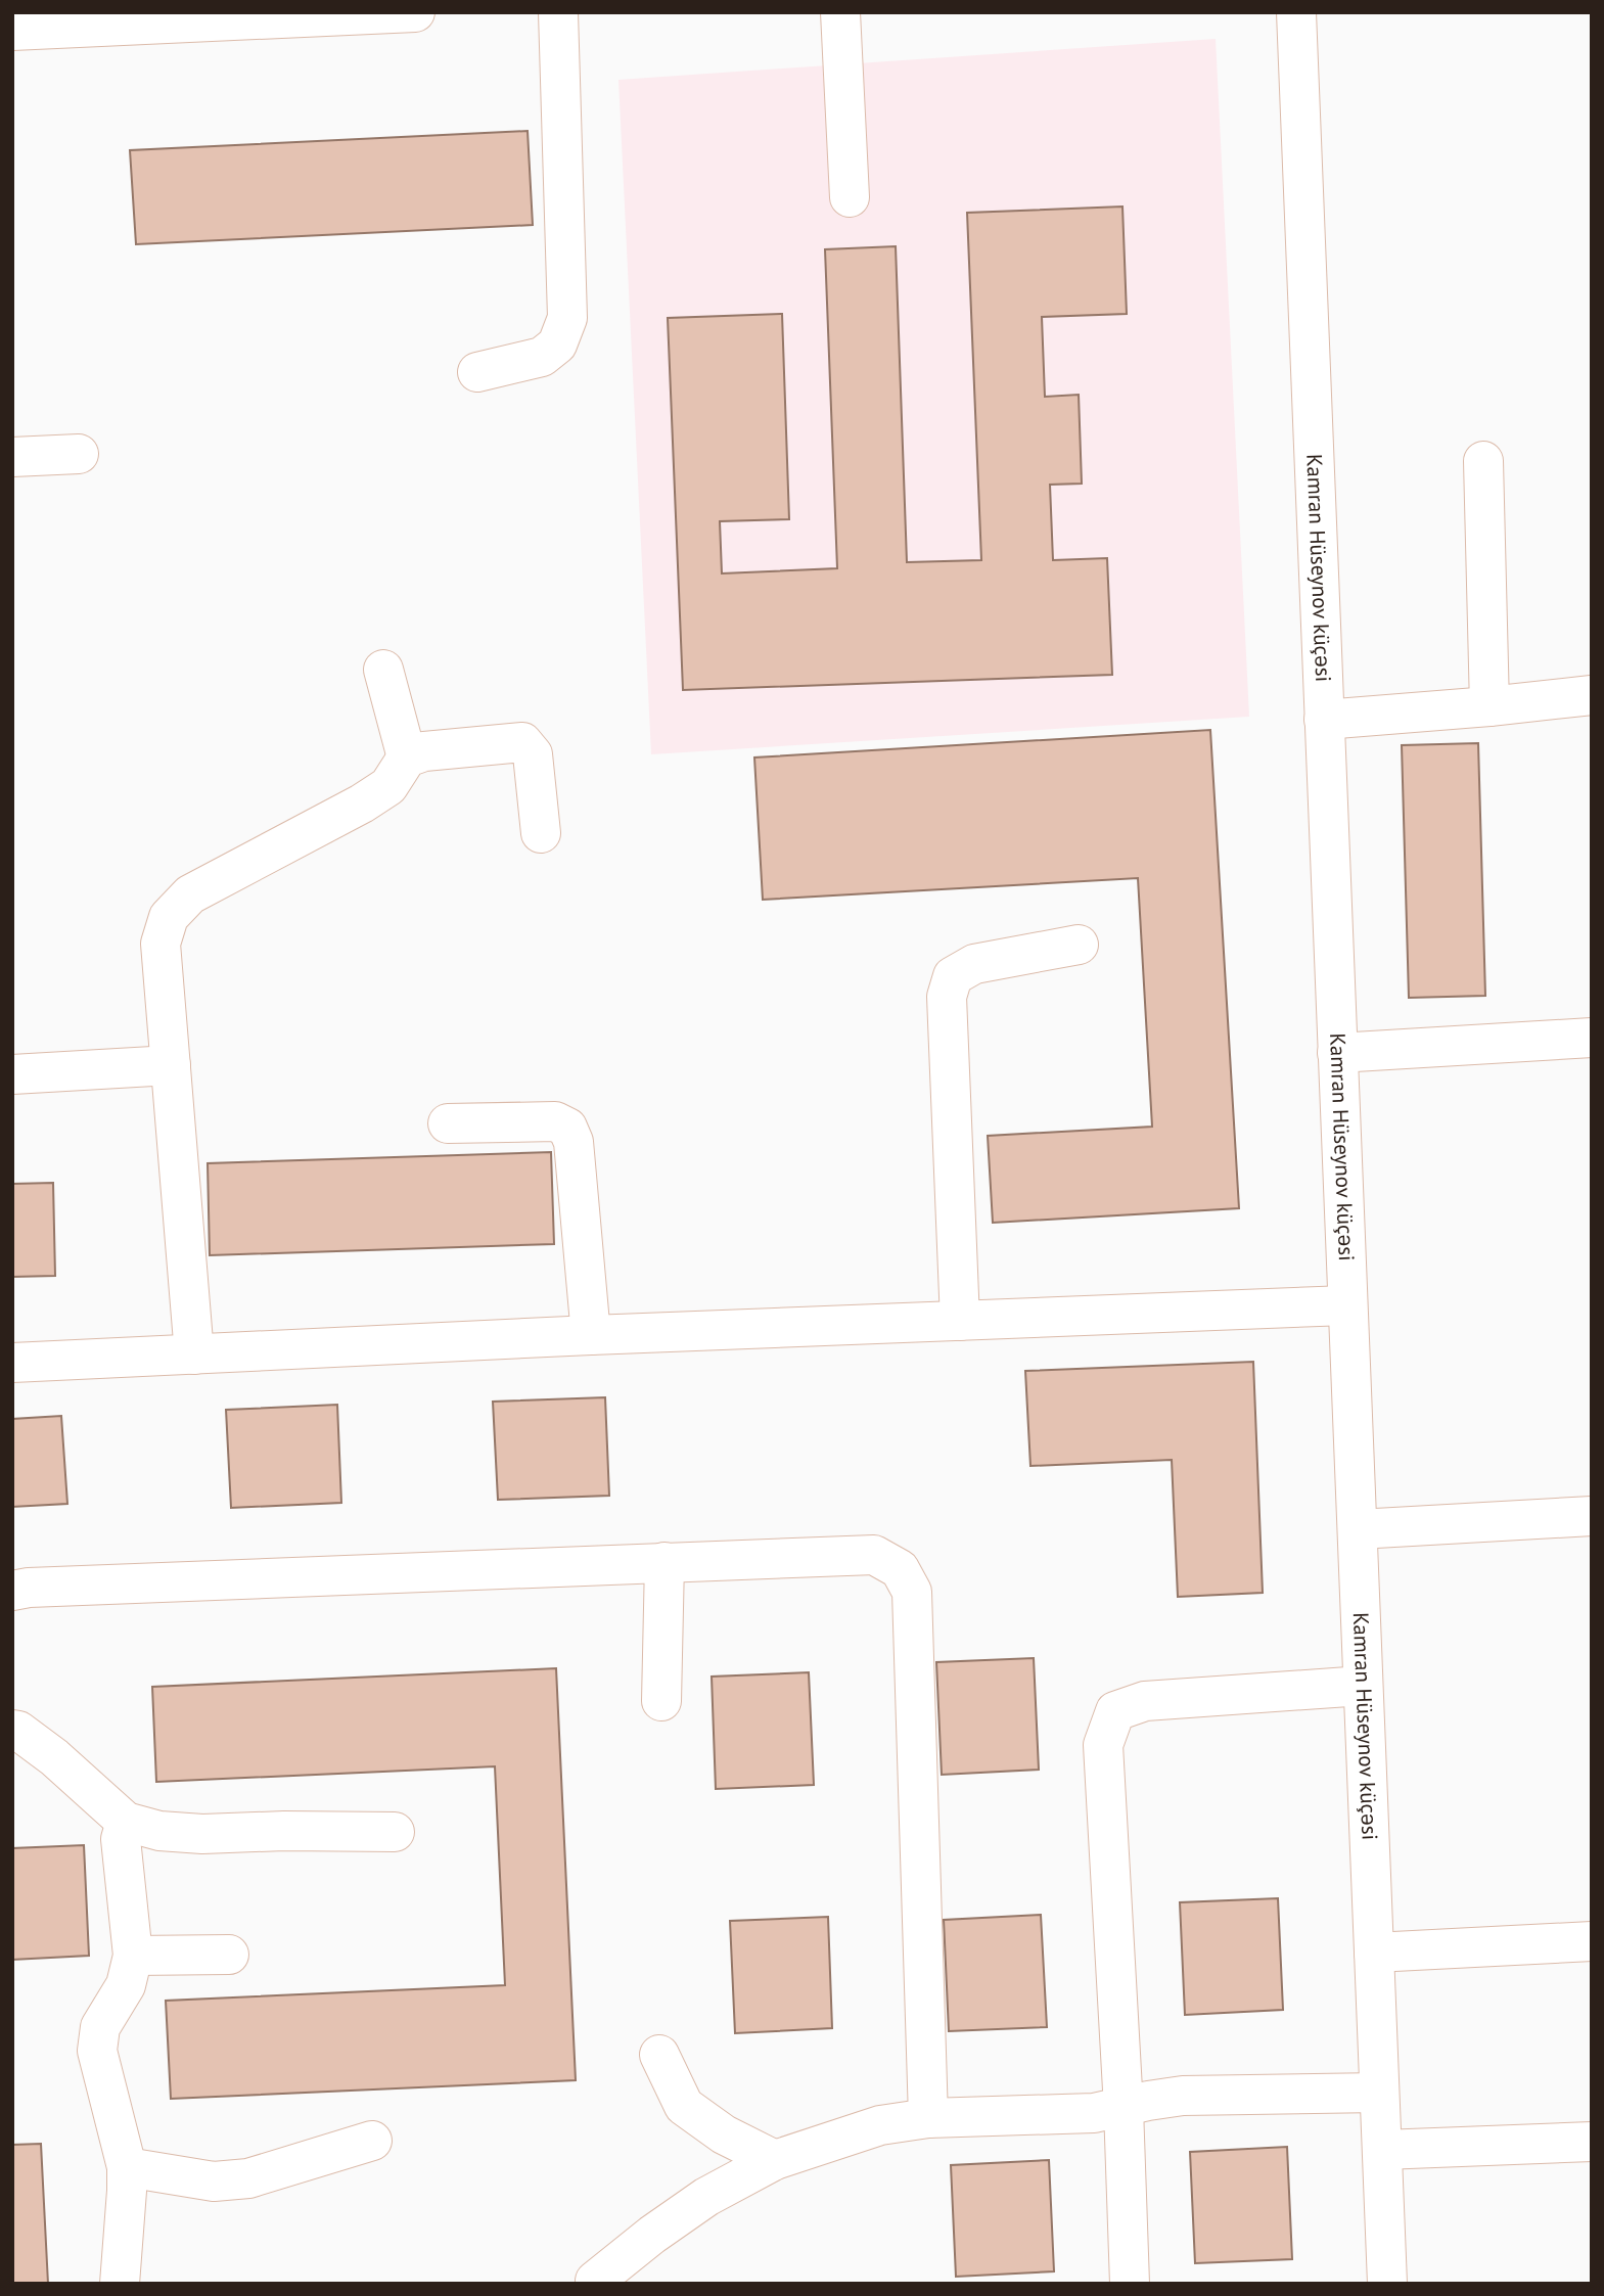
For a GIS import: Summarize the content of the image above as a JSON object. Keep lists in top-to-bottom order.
{
  "streets": {
    "street": ["Kamran Hüseynov küçəsi"]
  }
}
